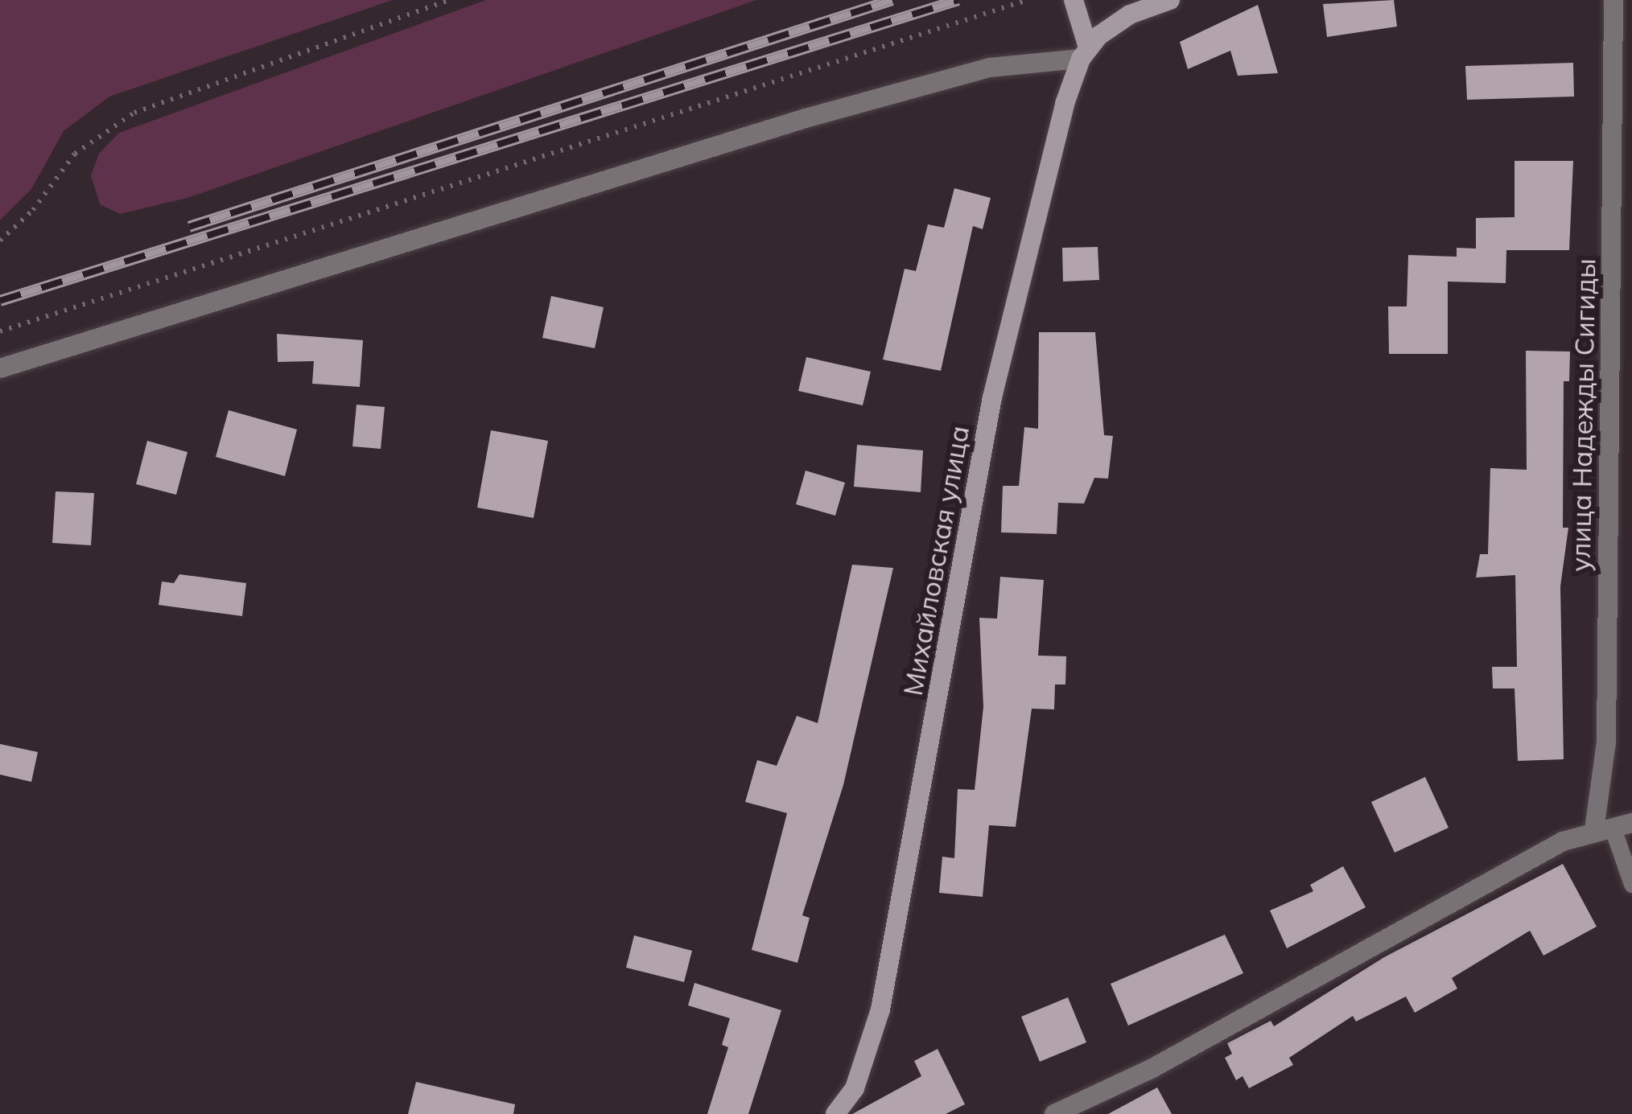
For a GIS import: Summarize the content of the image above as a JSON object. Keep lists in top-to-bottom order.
{
  "streets": {
    "street": ["улица Надежды Сигиды", "Михайловская улица"]
  }
}
